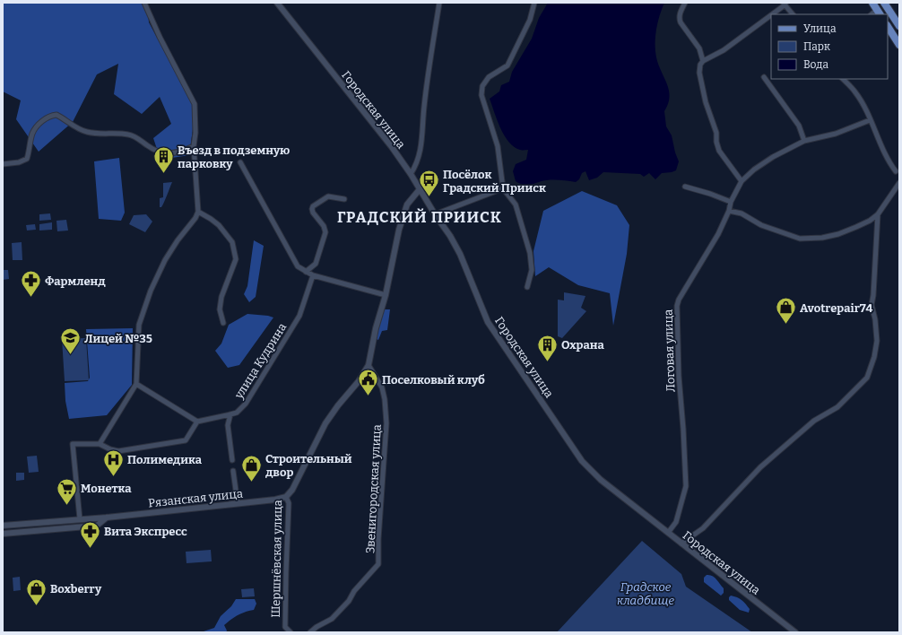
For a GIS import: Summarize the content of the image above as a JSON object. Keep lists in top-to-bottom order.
{
  "streets": {
    "street": [
      "Городская улица",
      "Логовая улица",
      "улица Кудрина",
      "Звенигородская улица",
      "Рязанская улица",
      "Шершнёвская улица"
    ]
  },
  "crossings": [
    ["Городская улица", "Логовая улица"],
    ["Городская улица", "Шершнёвская улица"],
    ["Звенигородская улица", "Шершнёвская улица"],
    ["Рязанская улица", "Шершнёвская улица"]
  ],
  "districts": ["ГРАДСКИЙ ПРИИСК"],
  "parks": ["Градское кладбище"],
  "places": {
    "building": ["Въезд в подземную парковку", "Охрана"],
    "bus stop": ["Посёлок Градский Прииск"],
    "pharmacy": ["Фармленд", "Вита Экспресс"],
    "shop": ["Avotrepair74", "Строительный двор", "Boxberry"],
    "school or university": ["Лицей №35"],
    "public building": ["Поселковый клуб"],
    "hospital": ["Полимедика"],
    "supermarket": ["Монетка"]
  },
  "legend": ["Улица", "Парк", "Вода"]
}
